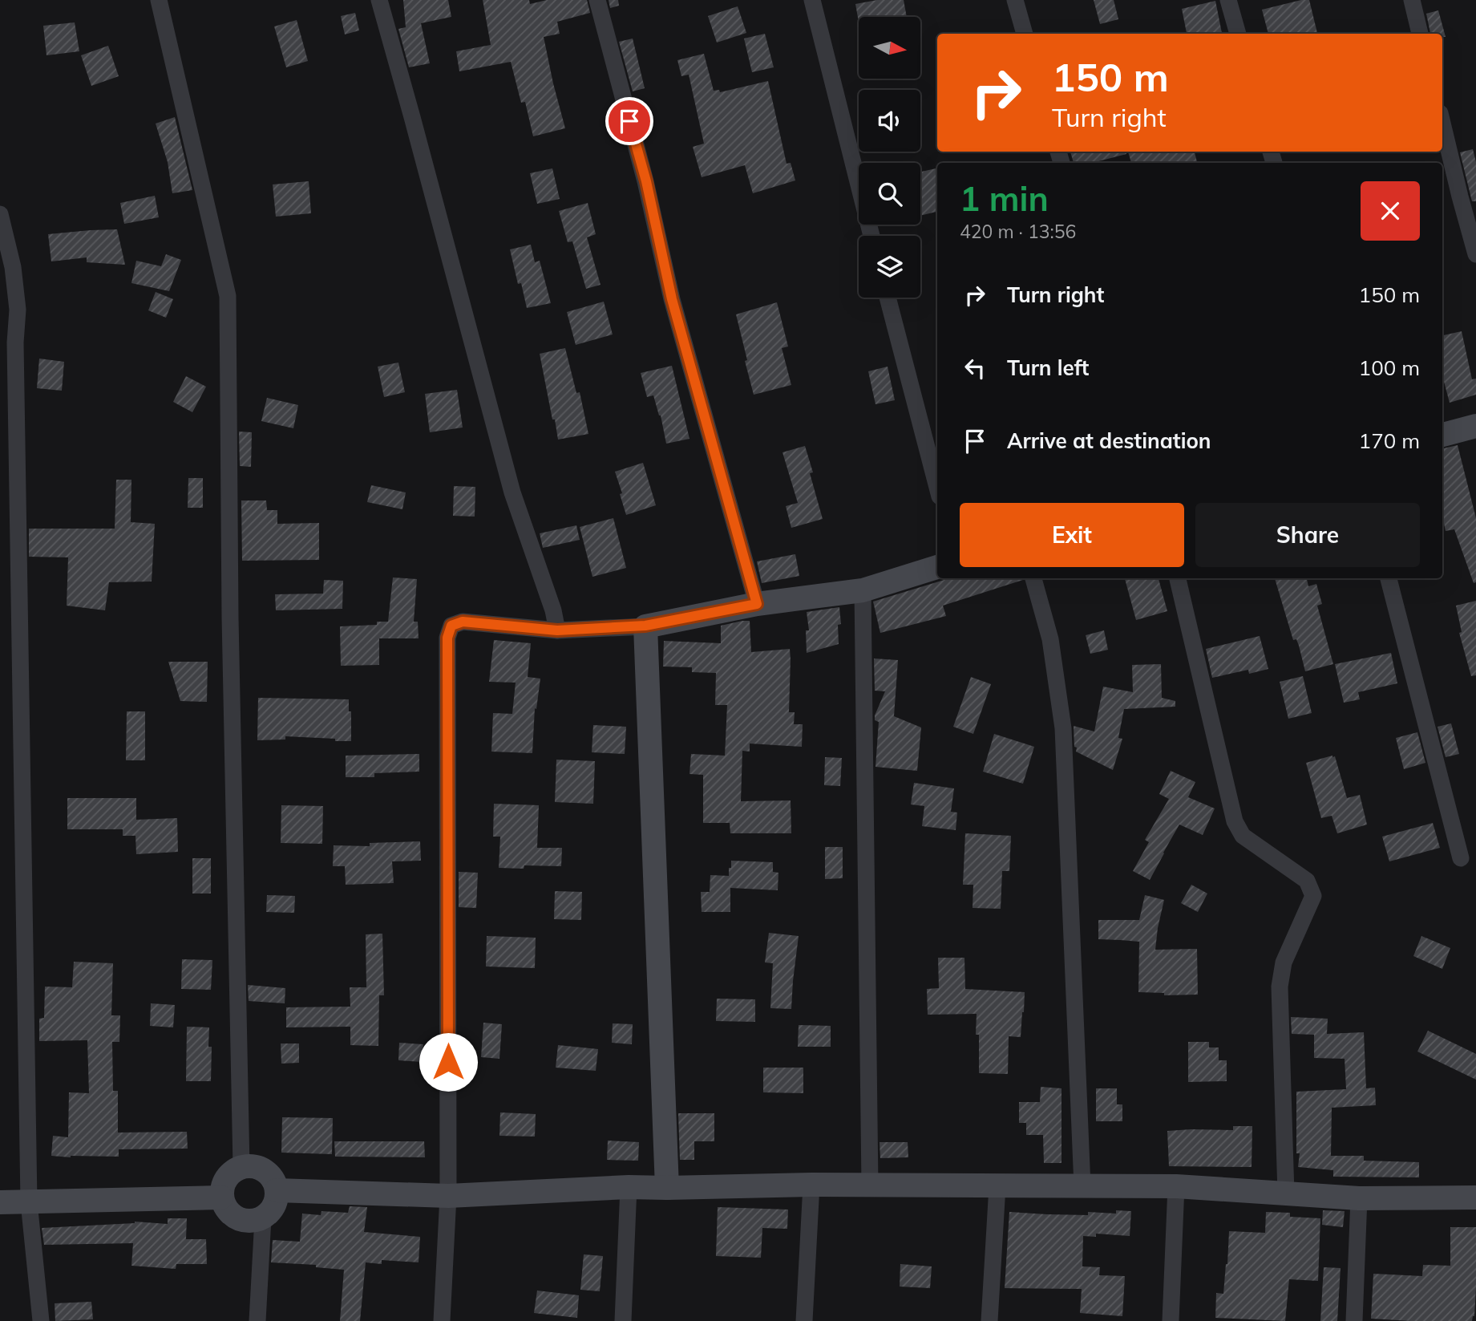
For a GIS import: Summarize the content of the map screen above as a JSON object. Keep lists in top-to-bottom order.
{
  "north": "right",
  "page": {
    "turn": ["150 m", "Turn right"],
    "heading": ["1 min", "420 m · 13:56"],
    "list": [
      {
        "name": "Turn right",
        "value": "150 m"
      },
      {
        "name": "Turn left",
        "value": "100 m"
      },
      {
        "name": "Arrive at destination",
        "value": "170 m"
      }
    ],
    "buttons": ["Exit", "Share"]
  }
}
